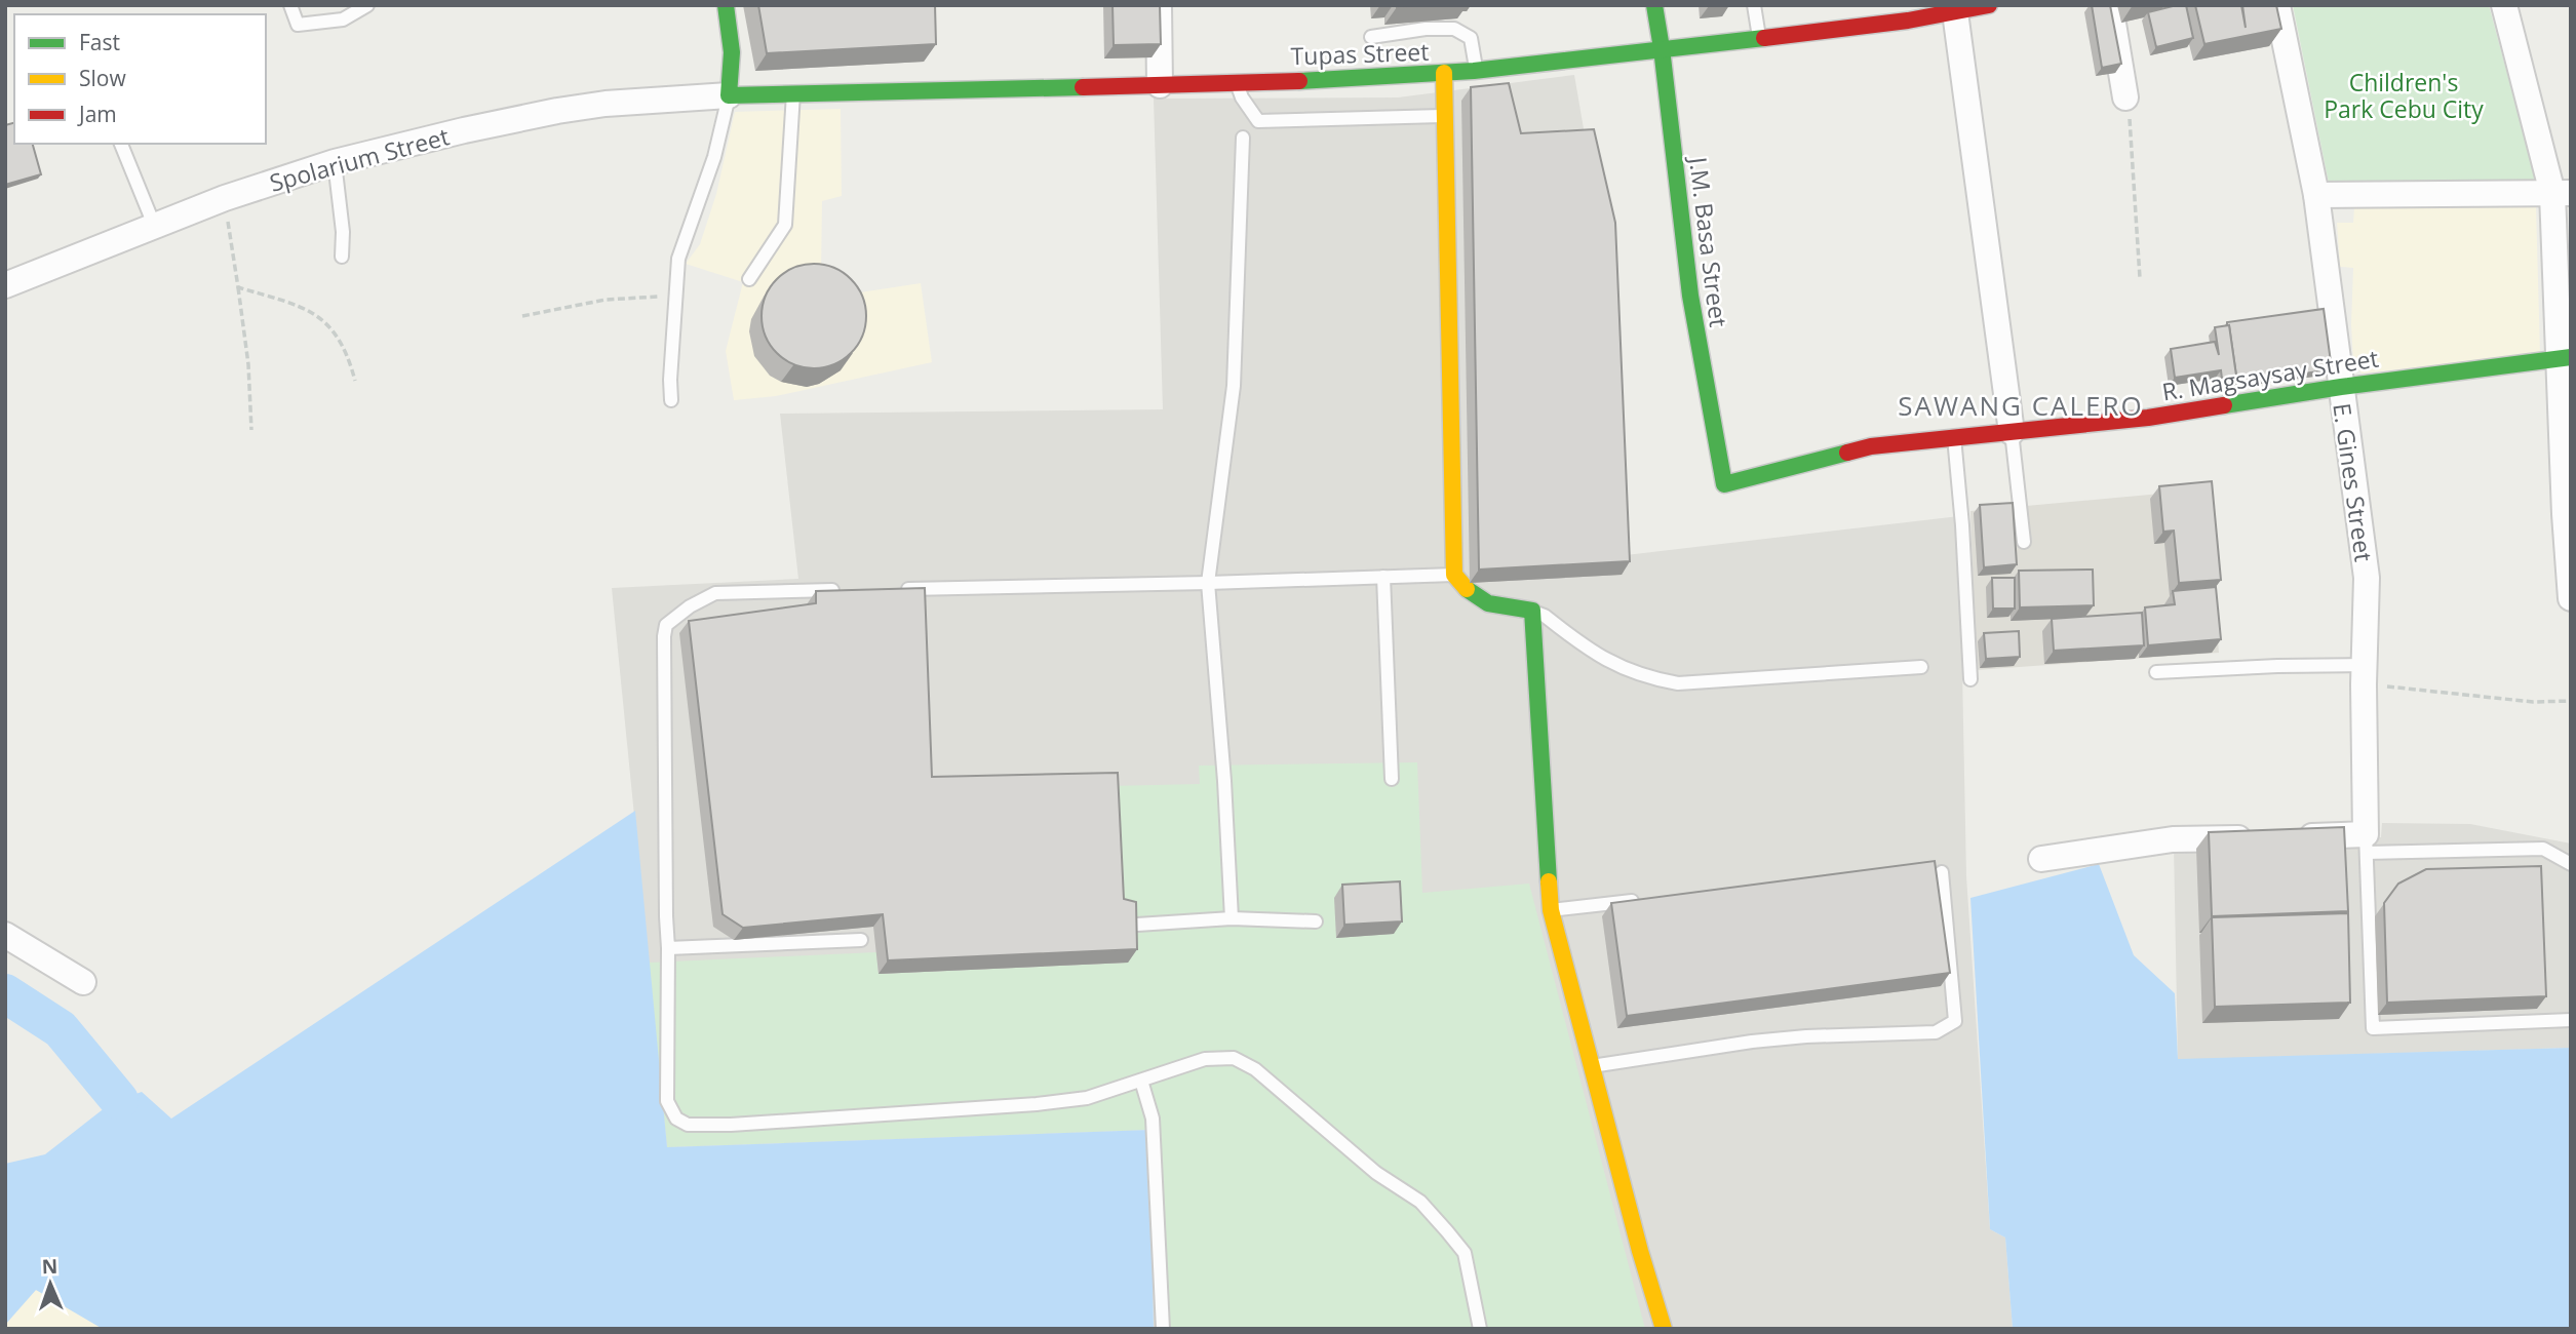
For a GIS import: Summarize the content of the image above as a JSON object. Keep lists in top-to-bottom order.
{
  "streets": {
    "street": [
      "Tupas Street",
      "Spolarium Street",
      "J.M. Basa Street",
      "R. Magsaysay Street",
      "E. Gines Street"
    ]
  },
  "crossings": [
    ["Tupas Street", "Spolarium Street"],
    ["Tupas Street", "J.M. Basa Street"],
    ["J.M. Basa Street", "R. Magsaysay Street"],
    ["R. Magsaysay Street", "E. Gines Street"]
  ],
  "districts": ["SAWANG CALERO"],
  "parks": ["Children's Park Cebu City"],
  "legend": ["Fast", "Slow", "Jam"],
  "north": "top"
}
